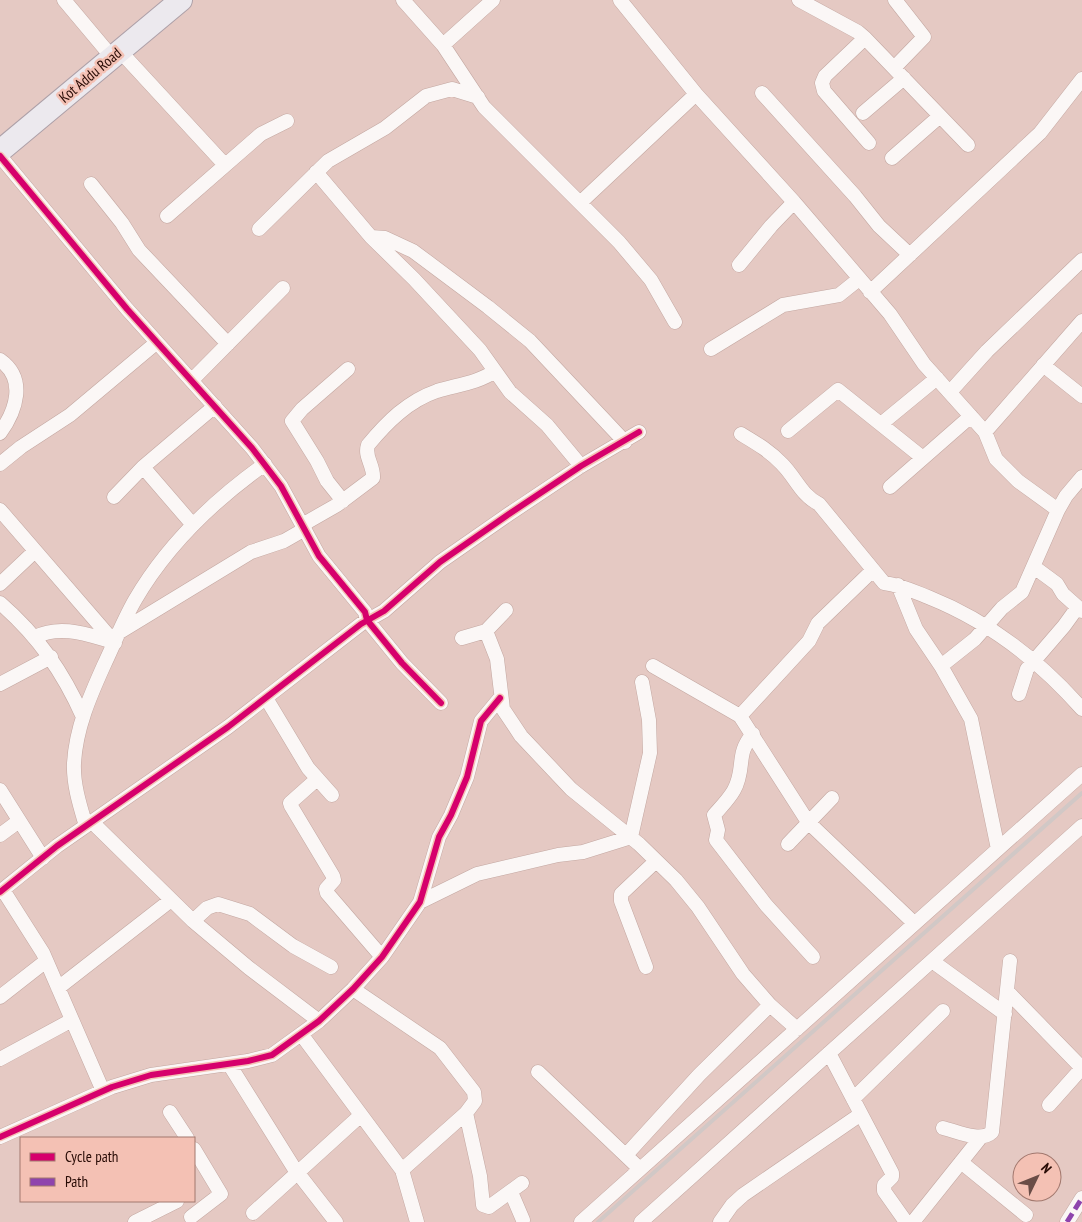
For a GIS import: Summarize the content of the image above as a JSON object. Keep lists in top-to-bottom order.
{
  "streets": {
    "main road": ["Kot Addu Road"]
  },
  "legend": ["Cycle path", "Path"],
  "north": "top right"
}
